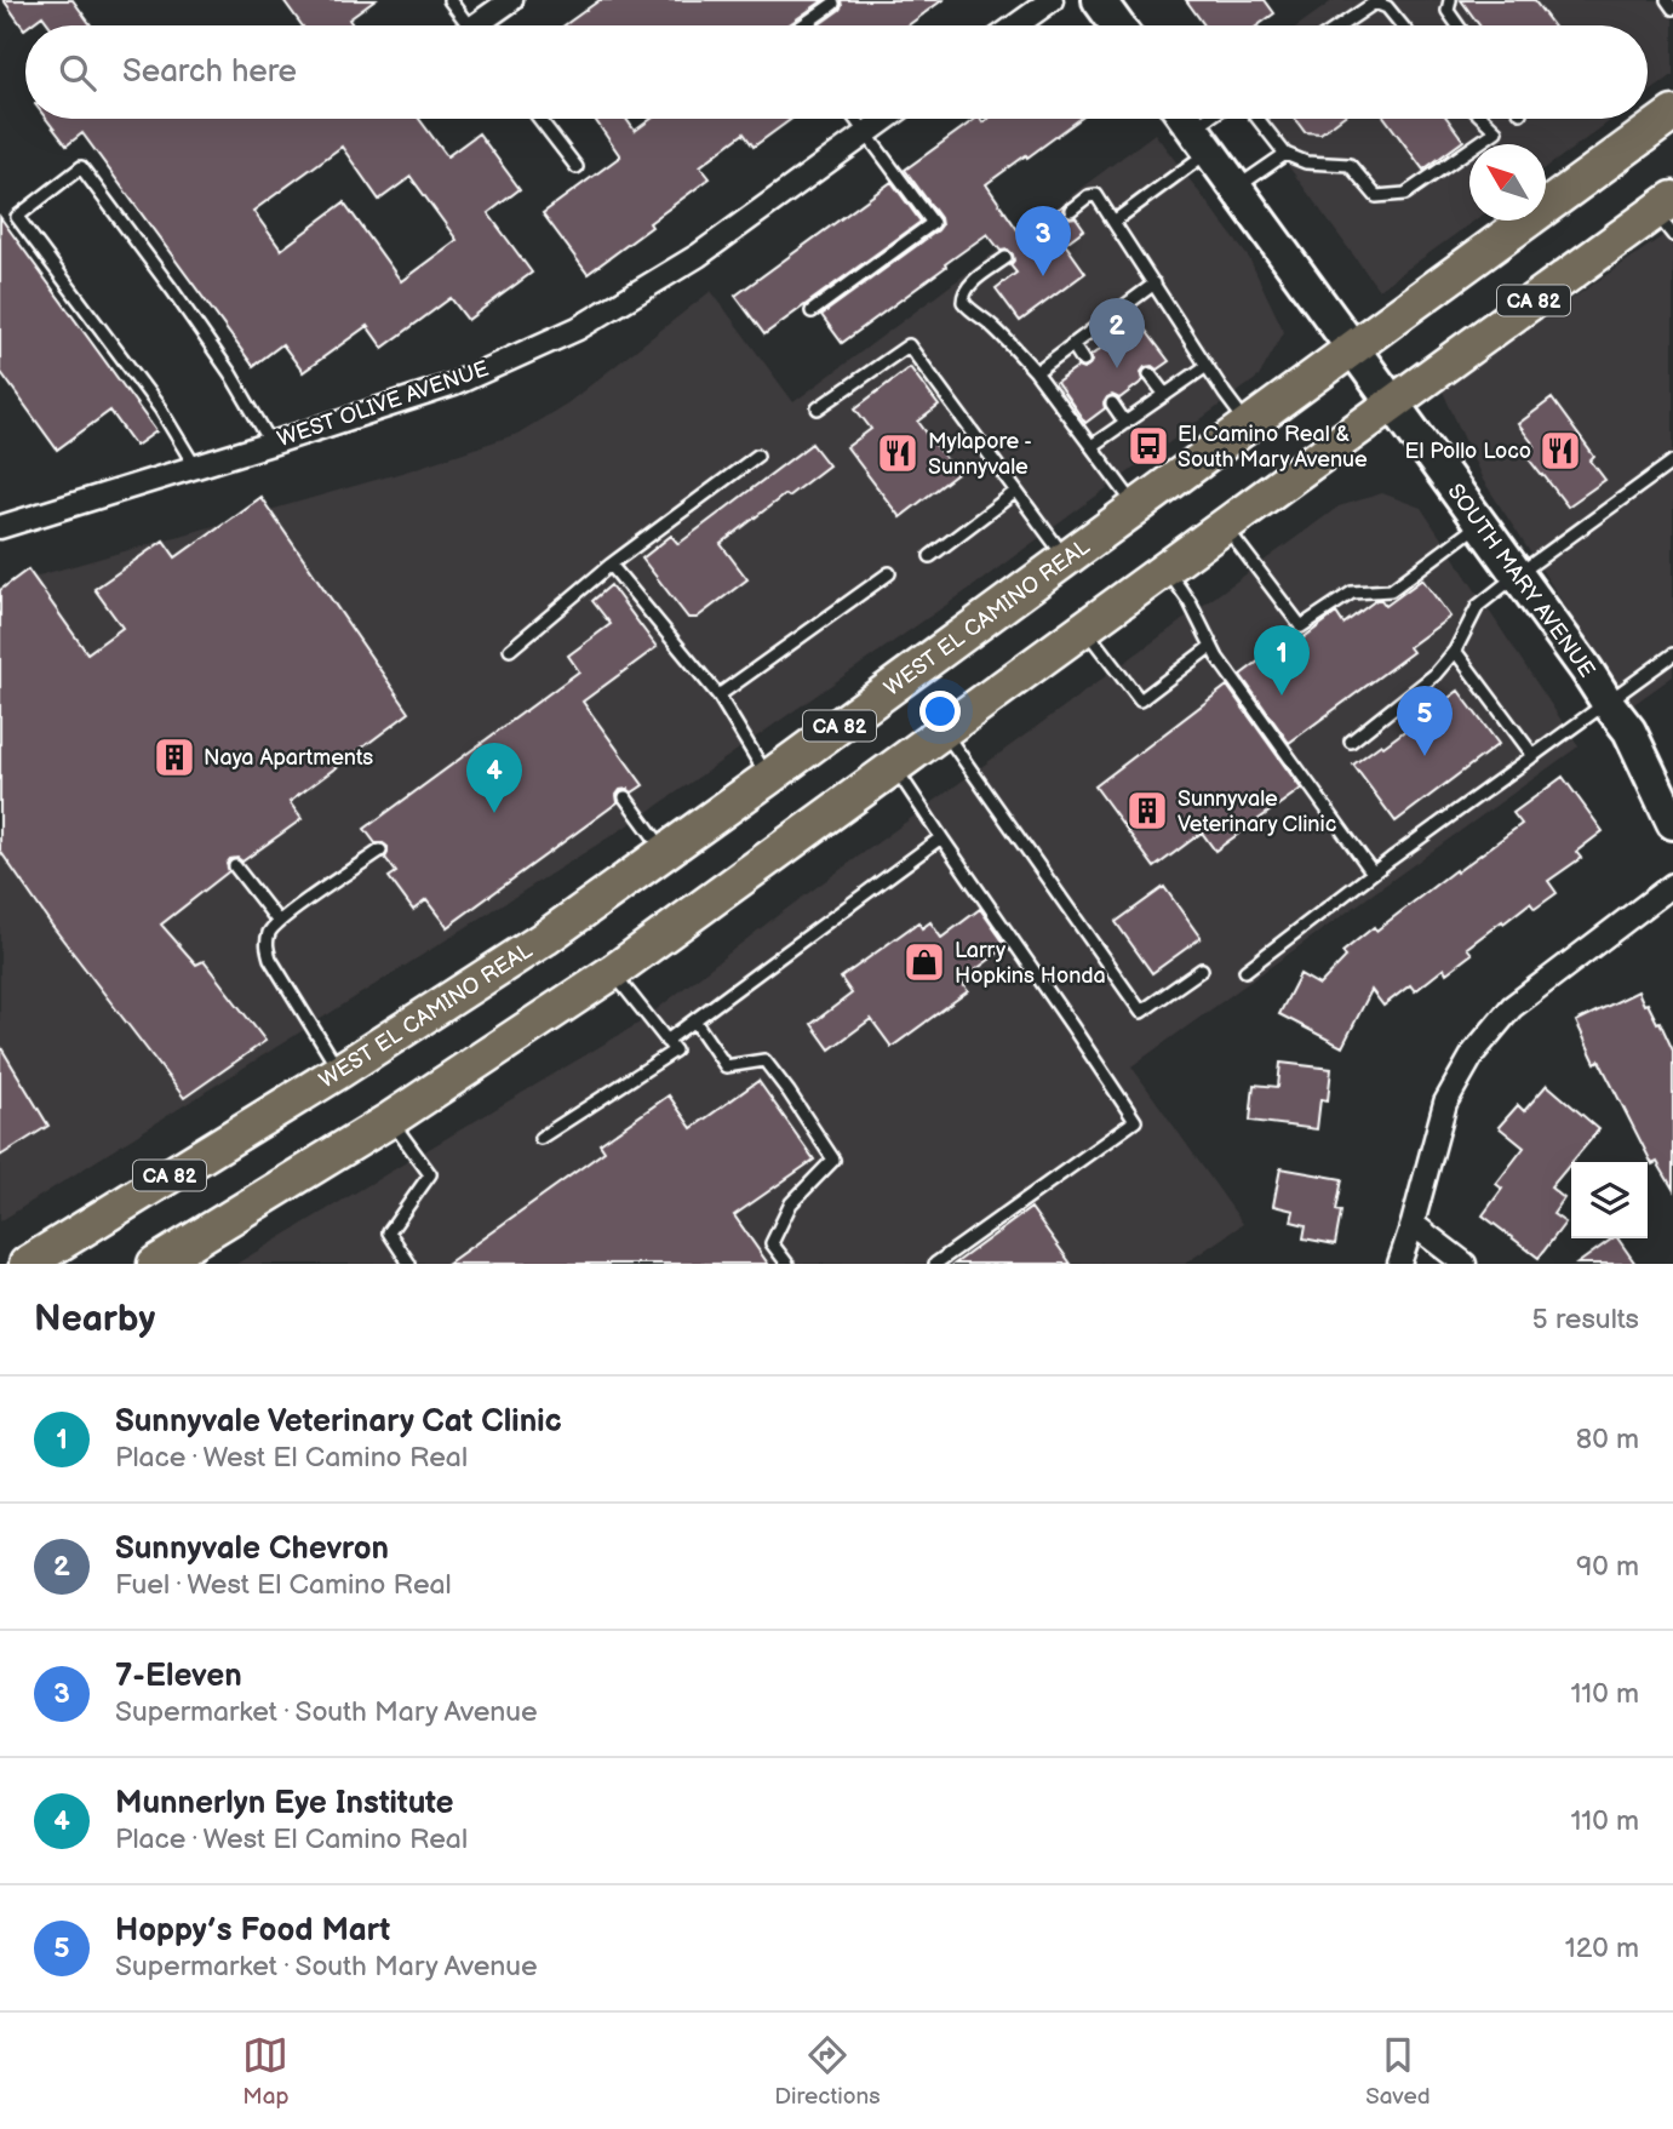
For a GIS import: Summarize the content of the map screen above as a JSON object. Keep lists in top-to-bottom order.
{
  "streets": {
    "main road": ["CA 82", "SOUTH MARY AVENUE", "WEST EL CAMINO REAL"],
    "street": ["WEST OLIVE AVENUE"]
  },
  "crossings": [
    ["CA 82", "SOUTH MARY AVENUE"],
    ["SOUTH MARY AVENUE", "WEST EL CAMINO REAL"]
  ],
  "places": {
    "bus stop": ["El Camino Real & South Mary Avenue"],
    "restaurant": ["El Pollo Loco", "Mylapore - Sunnyvale"],
    "building": ["Naya Apartments", "Sunnyvale Veterinary Clinic"],
    "shop": ["Larry Hopkins Honda"]
  },
  "north": "top left",
  "page": {
    "search": "Search here",
    "pins": [
      "3",
      "2",
      "1",
      "5",
      "4"
    ],
    "heading": ["Nearby", "5 results"],
    "list": [
      {
        "mark": "1",
        "name": "Sunnyvale Veterinary Cat Clinic",
        "note": "Place · West El Camino Real",
        "value": "80 m"
      },
      {
        "mark": "2",
        "name": "Sunnyvale Chevron",
        "note": "Fuel · West El Camino Real",
        "value": "90 m"
      },
      {
        "mark": "3",
        "name": "7-Eleven",
        "note": "Supermarket · South Mary Avenue",
        "value": "110 m"
      },
      {
        "mark": "4",
        "name": "Munnerlyn Eye Institute",
        "note": "Place · West El Camino Real",
        "value": "110 m"
      },
      {
        "mark": "5",
        "name": "Hoppy’s Food Mart",
        "note": "Supermarket · South Mary Avenue",
        "value": "120 m"
      }
    ],
    "nav": ["Map", "Directions", "Saved"]
  }
}
